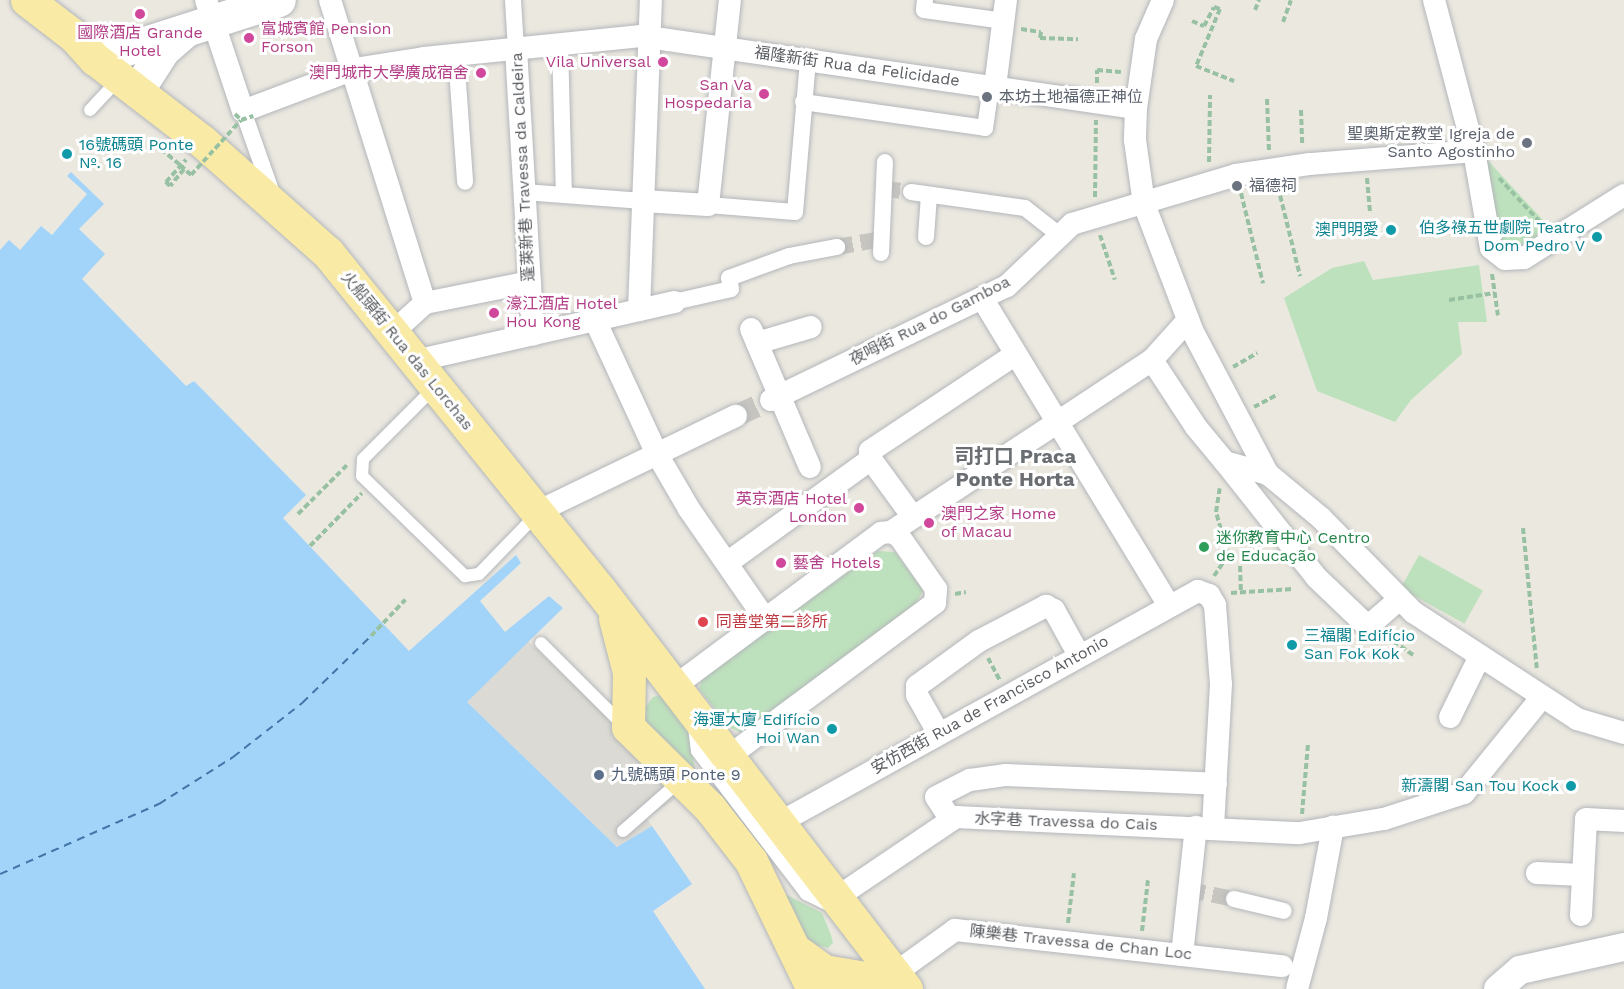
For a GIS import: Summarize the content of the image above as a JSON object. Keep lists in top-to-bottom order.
{
  "streets": {
    "main road": ["火船頭街 Rua das Lorchas"],
    "street": [
      "福隆新街 Rua da Felicidade",
      "蓬萊新巷 Travessa da Caldeira",
      "夜呣街 Rua do Gamboa",
      "安仿西街 Rua de Francisco Antonio",
      "水字巷 Travessa do Cais",
      "陳樂巷 Travessa de Chan Loc"
    ]
  },
  "crossings": [
    ["福隆新街 Rua da Felicidade", "蓬萊新巷 Travessa da Caldeira"],
    ["火船頭街 Rua das Lorchas", "安仿西街 Rua de Francisco Antonio"],
    ["火船頭街 Rua das Lorchas", "水字巷 Travessa do Cais"],
    ["火船頭街 Rua das Lorchas", "陳樂巷 Travessa de Chan Loc"]
  ],
  "districts": ["司打口 Praca Ponte Horta"],
  "places": [
    "國際酒店 Grande Hotel",
    "富城賓館 Pension Forson",
    "Vila Universal",
    "澳門城市大學廣成宿舍",
    "San Va Hospedaria",
    "本坊土地福德正神位",
    "聖奧斯定教堂 Igreja de Santo Agostinho",
    "16號碼頭 Ponte Nº. 16",
    "福德祠",
    "澳門明愛",
    "伯多祿五世劇院 Teatro Dom Pedro V",
    "濠江酒店 Hotel Hou Kong",
    "英京酒店 Hotel London",
    "澳門之家 Home of Macau",
    "迷你教育中心 Centro de Educação",
    "藝舍 Hotels",
    "同善堂第二診所",
    "三福閣 Edifício San Fok Kok",
    "海運大廈 Edifício Hoi Wan",
    "九號碼頭 Ponte 9",
    "新濤閣 San Tou Kock"
  ]
}
